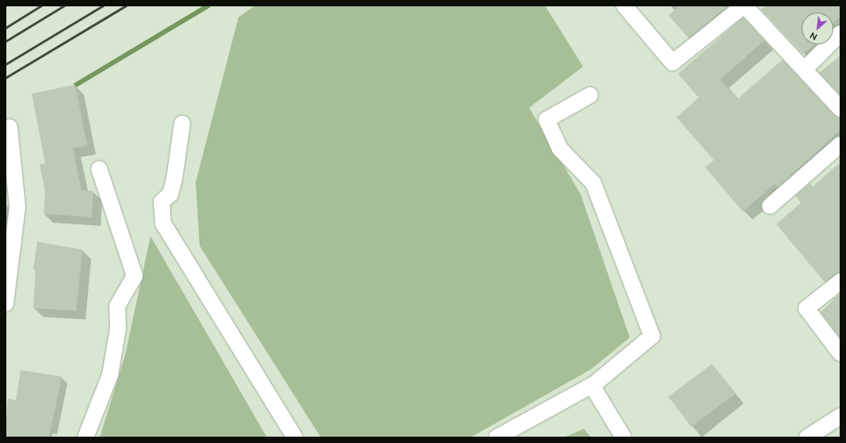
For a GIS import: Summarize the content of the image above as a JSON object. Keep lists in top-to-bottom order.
{
  "north": "bottom left"
}
